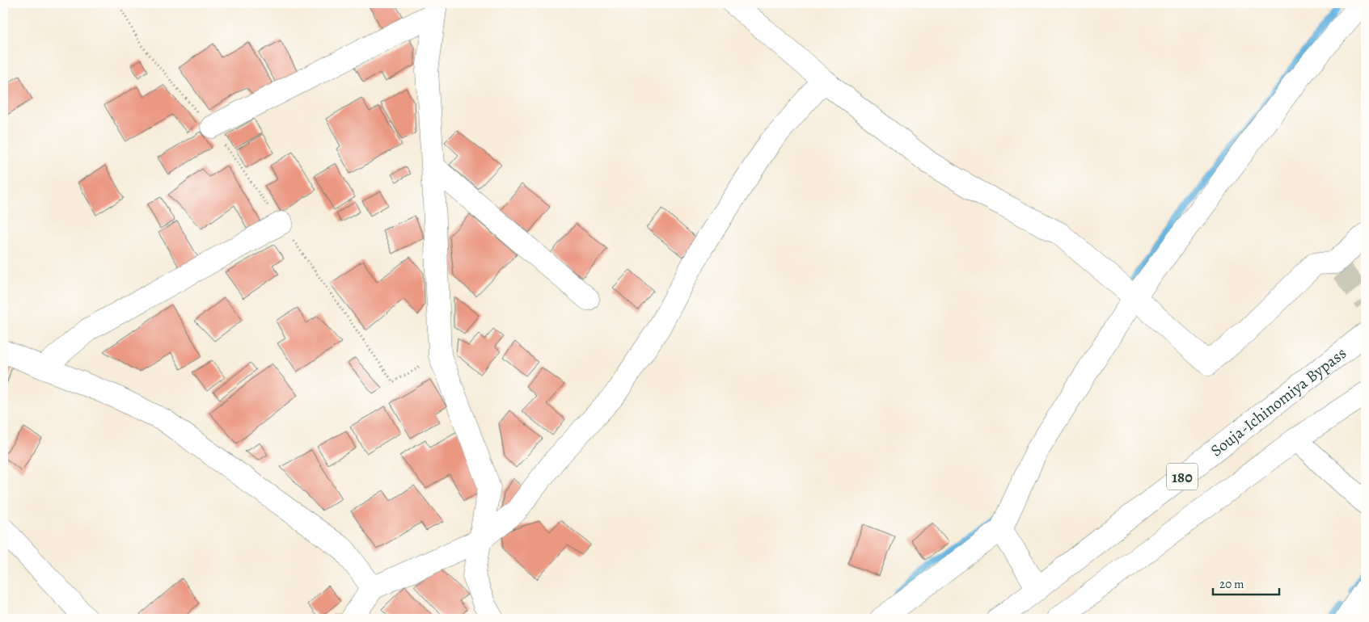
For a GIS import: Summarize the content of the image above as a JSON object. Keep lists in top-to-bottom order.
{
  "streets": {
    "main road": ["Souja-Ichinomiya Bypass", "180"]
  },
  "scale_bar": "20 m"
}
